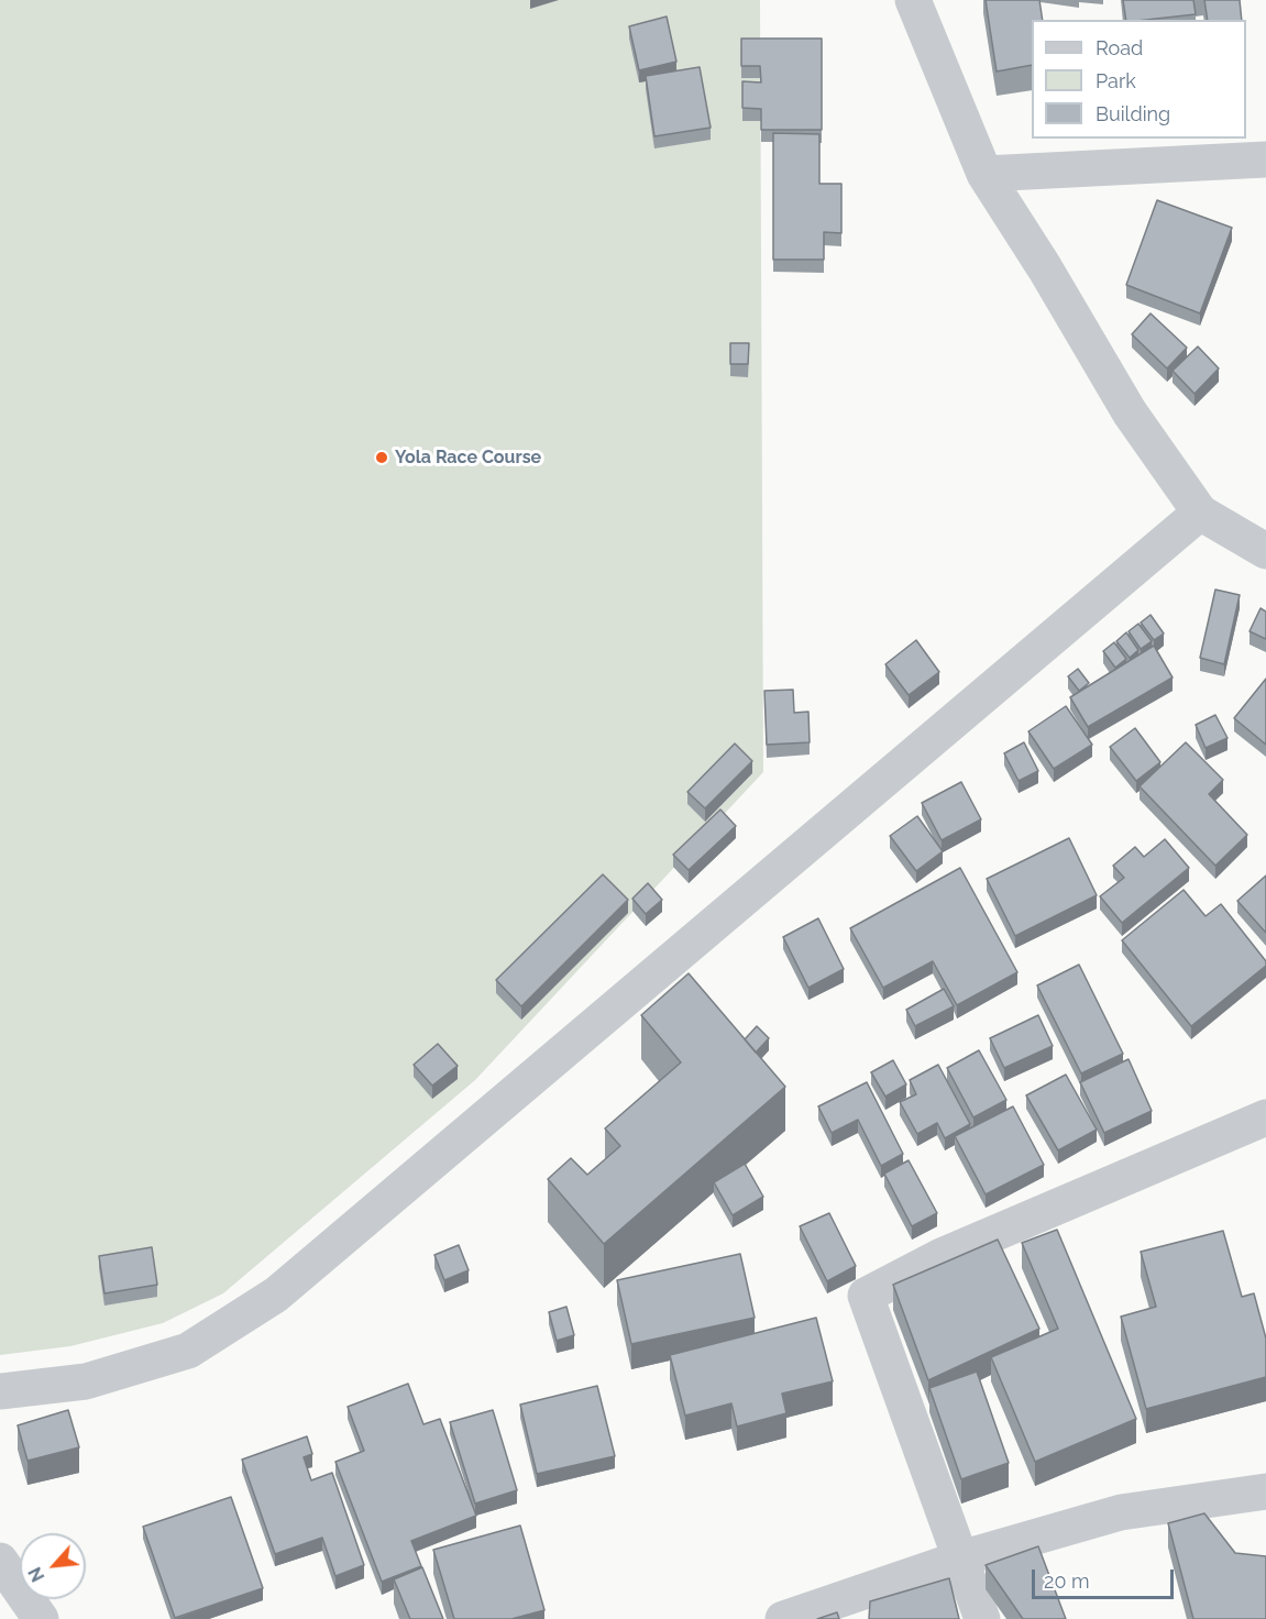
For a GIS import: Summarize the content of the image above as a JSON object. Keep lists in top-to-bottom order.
{
  "places": ["Yola Race Course"],
  "legend": ["Road", "Park", "Building"],
  "scale_bar": "20 m",
  "north": "bottom left"
}
